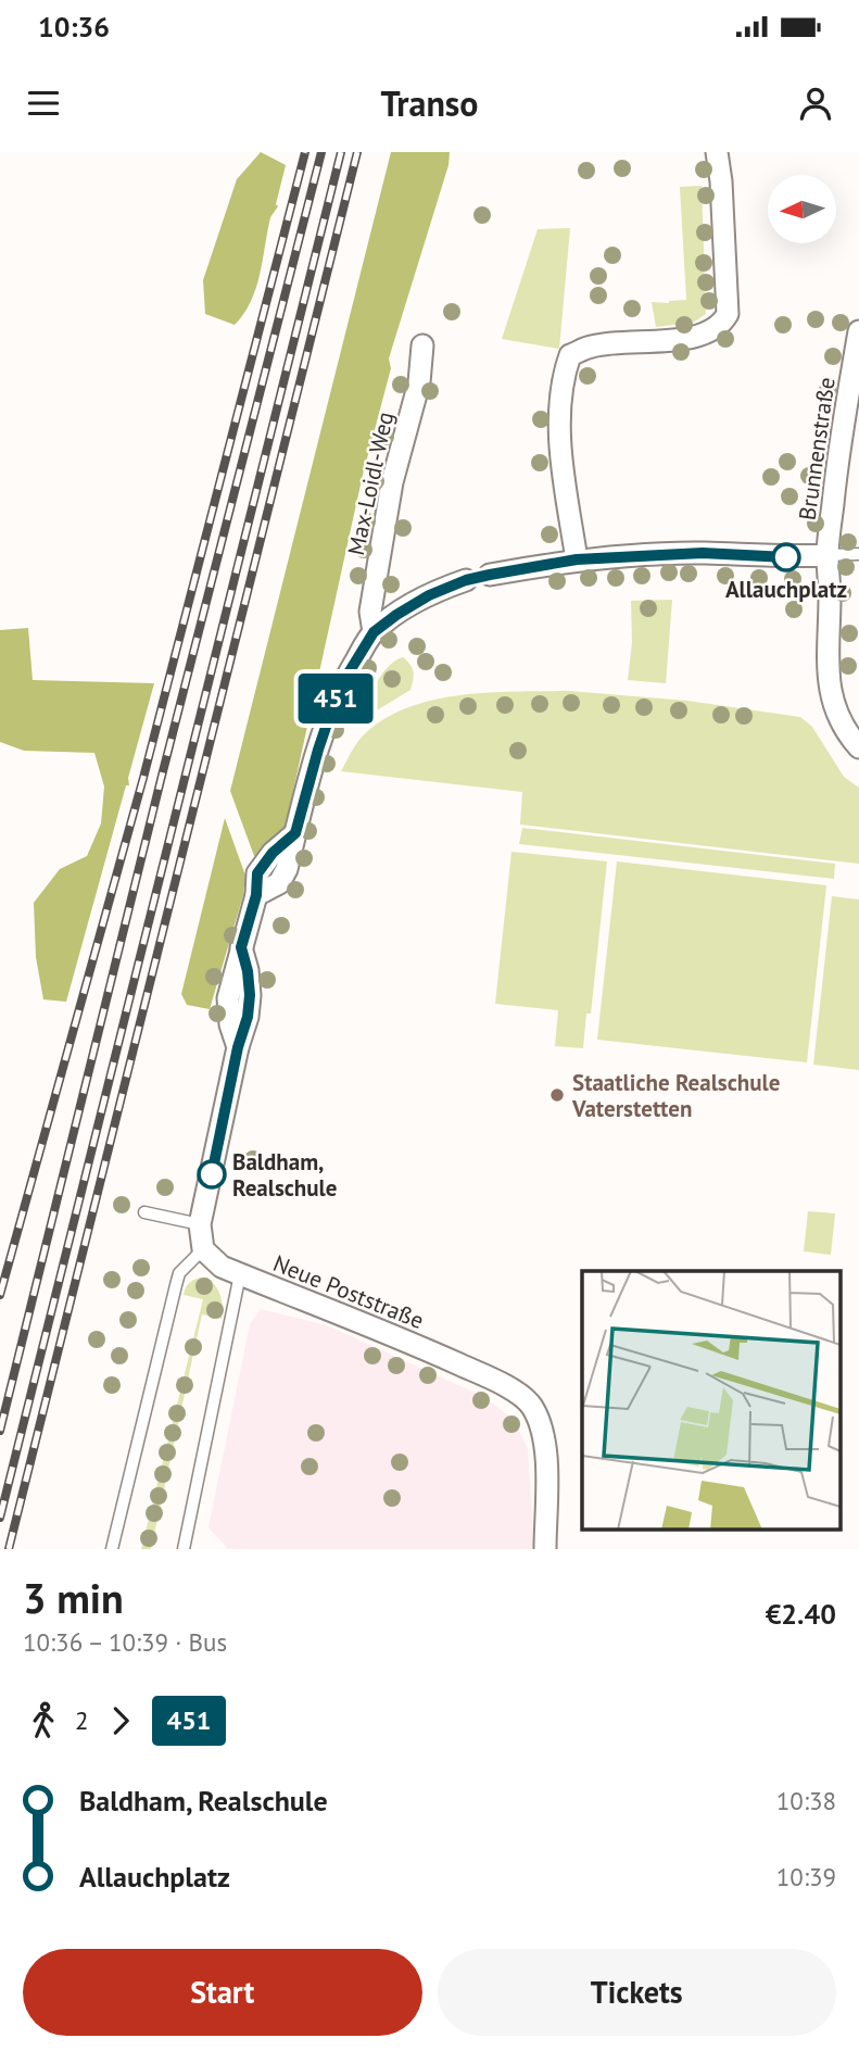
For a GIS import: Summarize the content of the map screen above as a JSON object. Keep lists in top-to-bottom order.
{
  "streets": {
    "street": ["Brunnenstraße", "Max-Loidl-Weg", "Neue Poststraße"]
  },
  "places": ["Allauchplatz", "Staatliche Realschule Vaterstetten", "Baldham, Realschule"],
  "lines": ["bus line 451"],
  "north": "left",
  "page": {
    "status": "10:36",
    "header": "Transo",
    "on_map": "451",
    "heading": ["3 min", "10:36 – 10:39 · Bus", "€2.40"],
    "legs": ["2", "451"],
    "list": [
      {
        "name": "Baldham, Realschule",
        "value": "10:38"
      },
      {
        "name": "Allauchplatz",
        "value": "10:39"
      }
    ],
    "buttons": ["Start", "Tickets"]
  }
}
